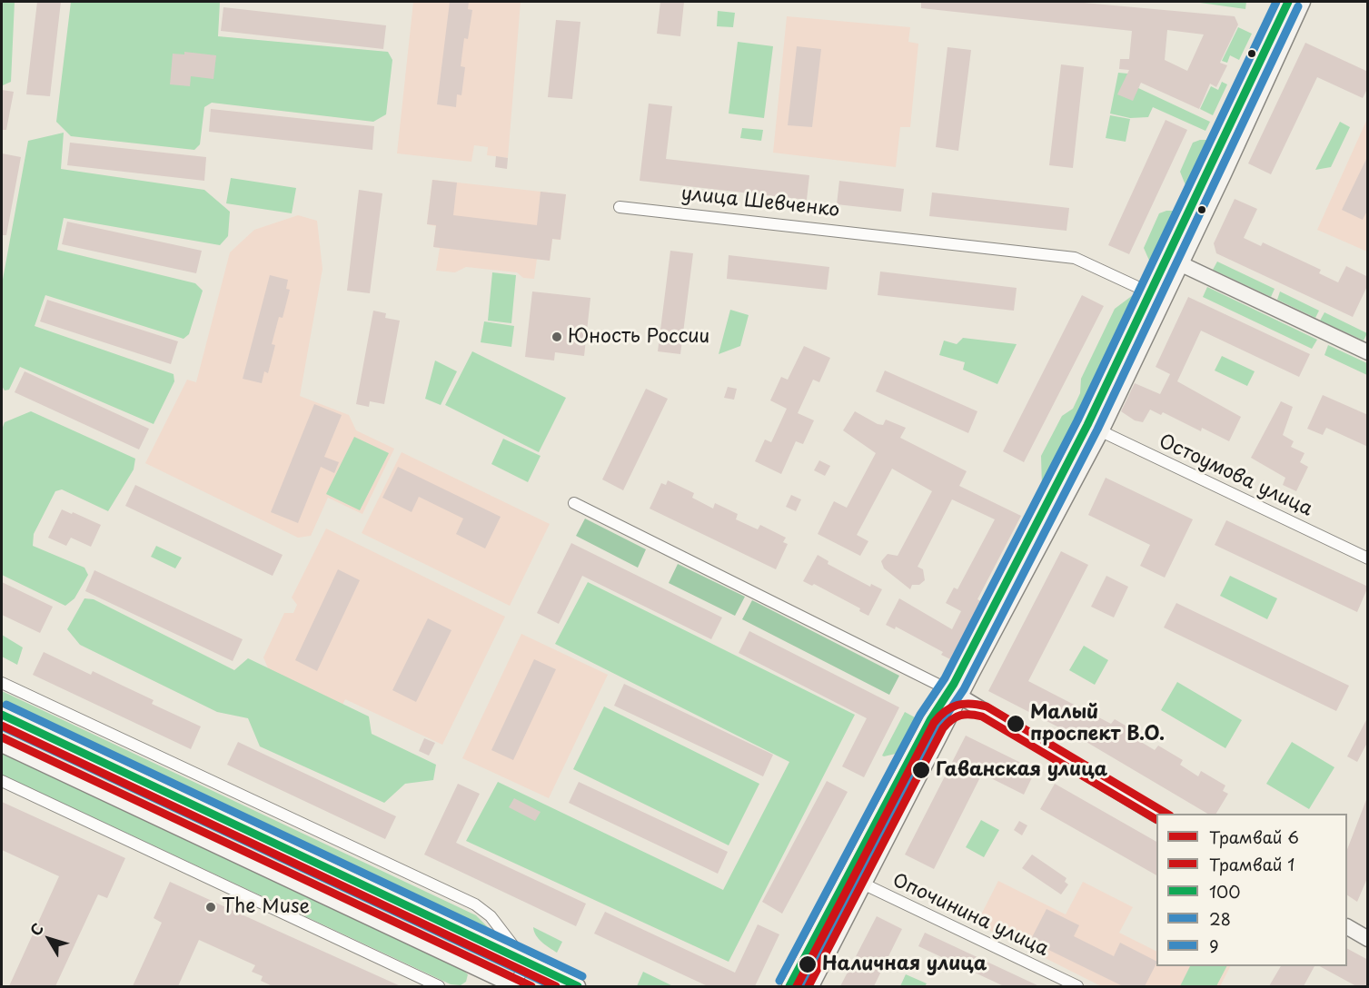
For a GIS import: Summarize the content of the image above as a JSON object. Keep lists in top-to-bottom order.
{
  "streets": {
    "street": ["улица Шевченко", "Остоумова улица", "Опочинина улица"]
  },
  "places": [
    "Юность России",
    "Малый проспект В.О.",
    "Гаванская улица",
    "The Muse",
    "Наличная улица"
  ],
  "lines": [
    "transit line 100",
    "transit line 9",
    "transit line 28",
    "tram line 6",
    "tram line 1"
  ],
  "legend": [
    "Трамвай 6",
    "Трамвай 1",
    "100",
    "28",
    "9"
  ],
  "north": "top left"
}
